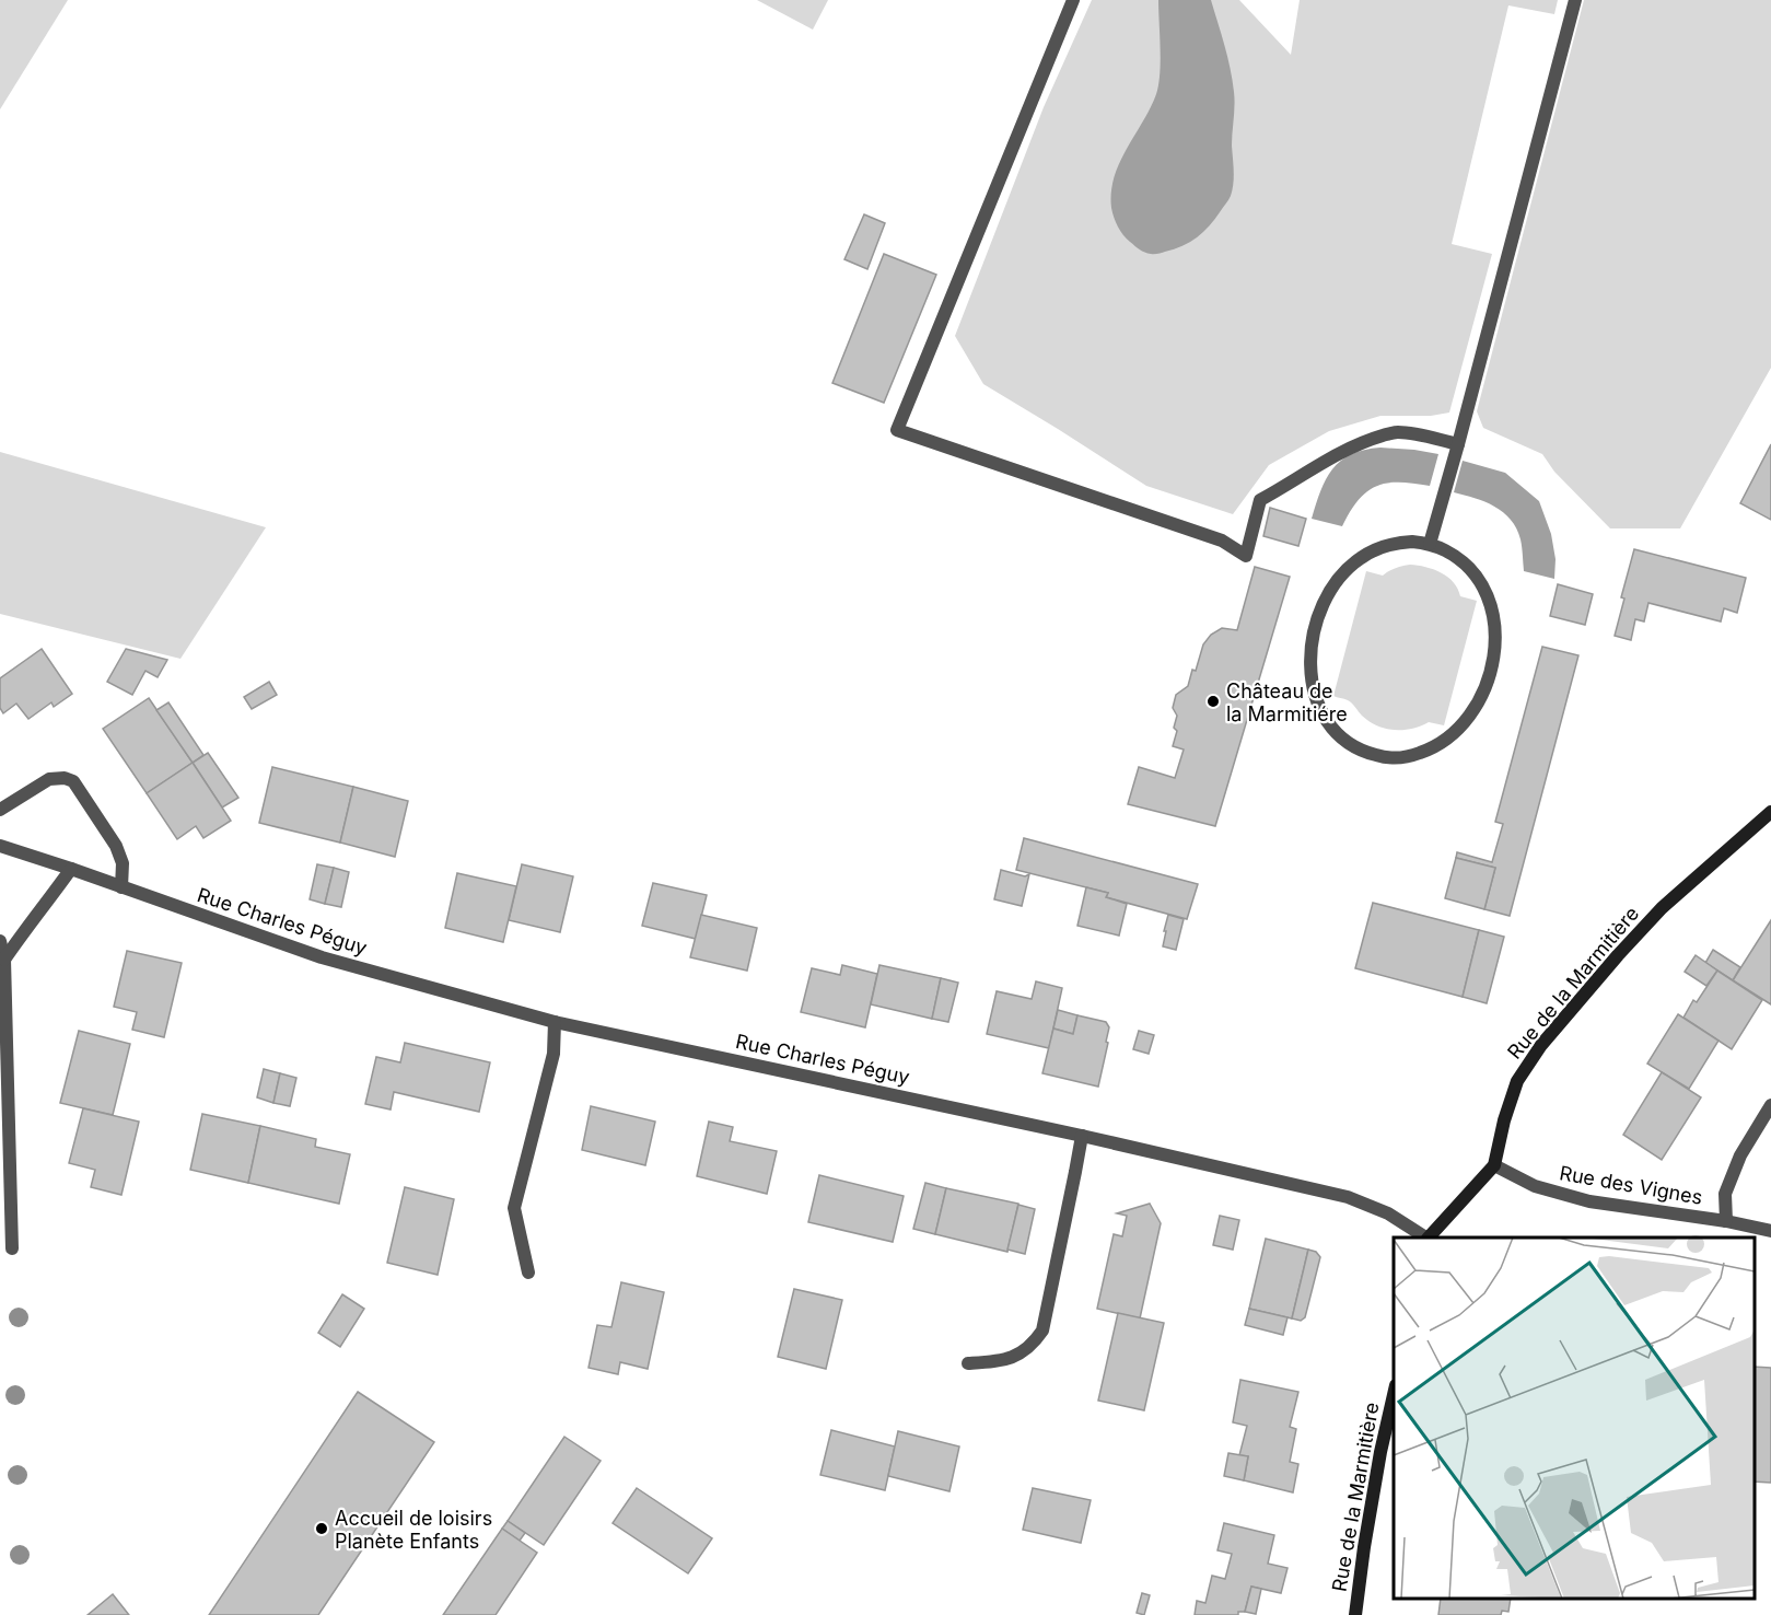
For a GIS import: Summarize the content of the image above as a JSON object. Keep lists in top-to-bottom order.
{
  "streets": {
    "street": ["Rue Charles Péguy", "Rue de la Marmitière", "Rue des Vignes"]
  },
  "crossings": [
    ["Rue de la Marmitière", "Rue des Vignes"]
  ],
  "places": ["Château de la Marmitiére", "Accueil de loisirs Planète Enfants"]
}
